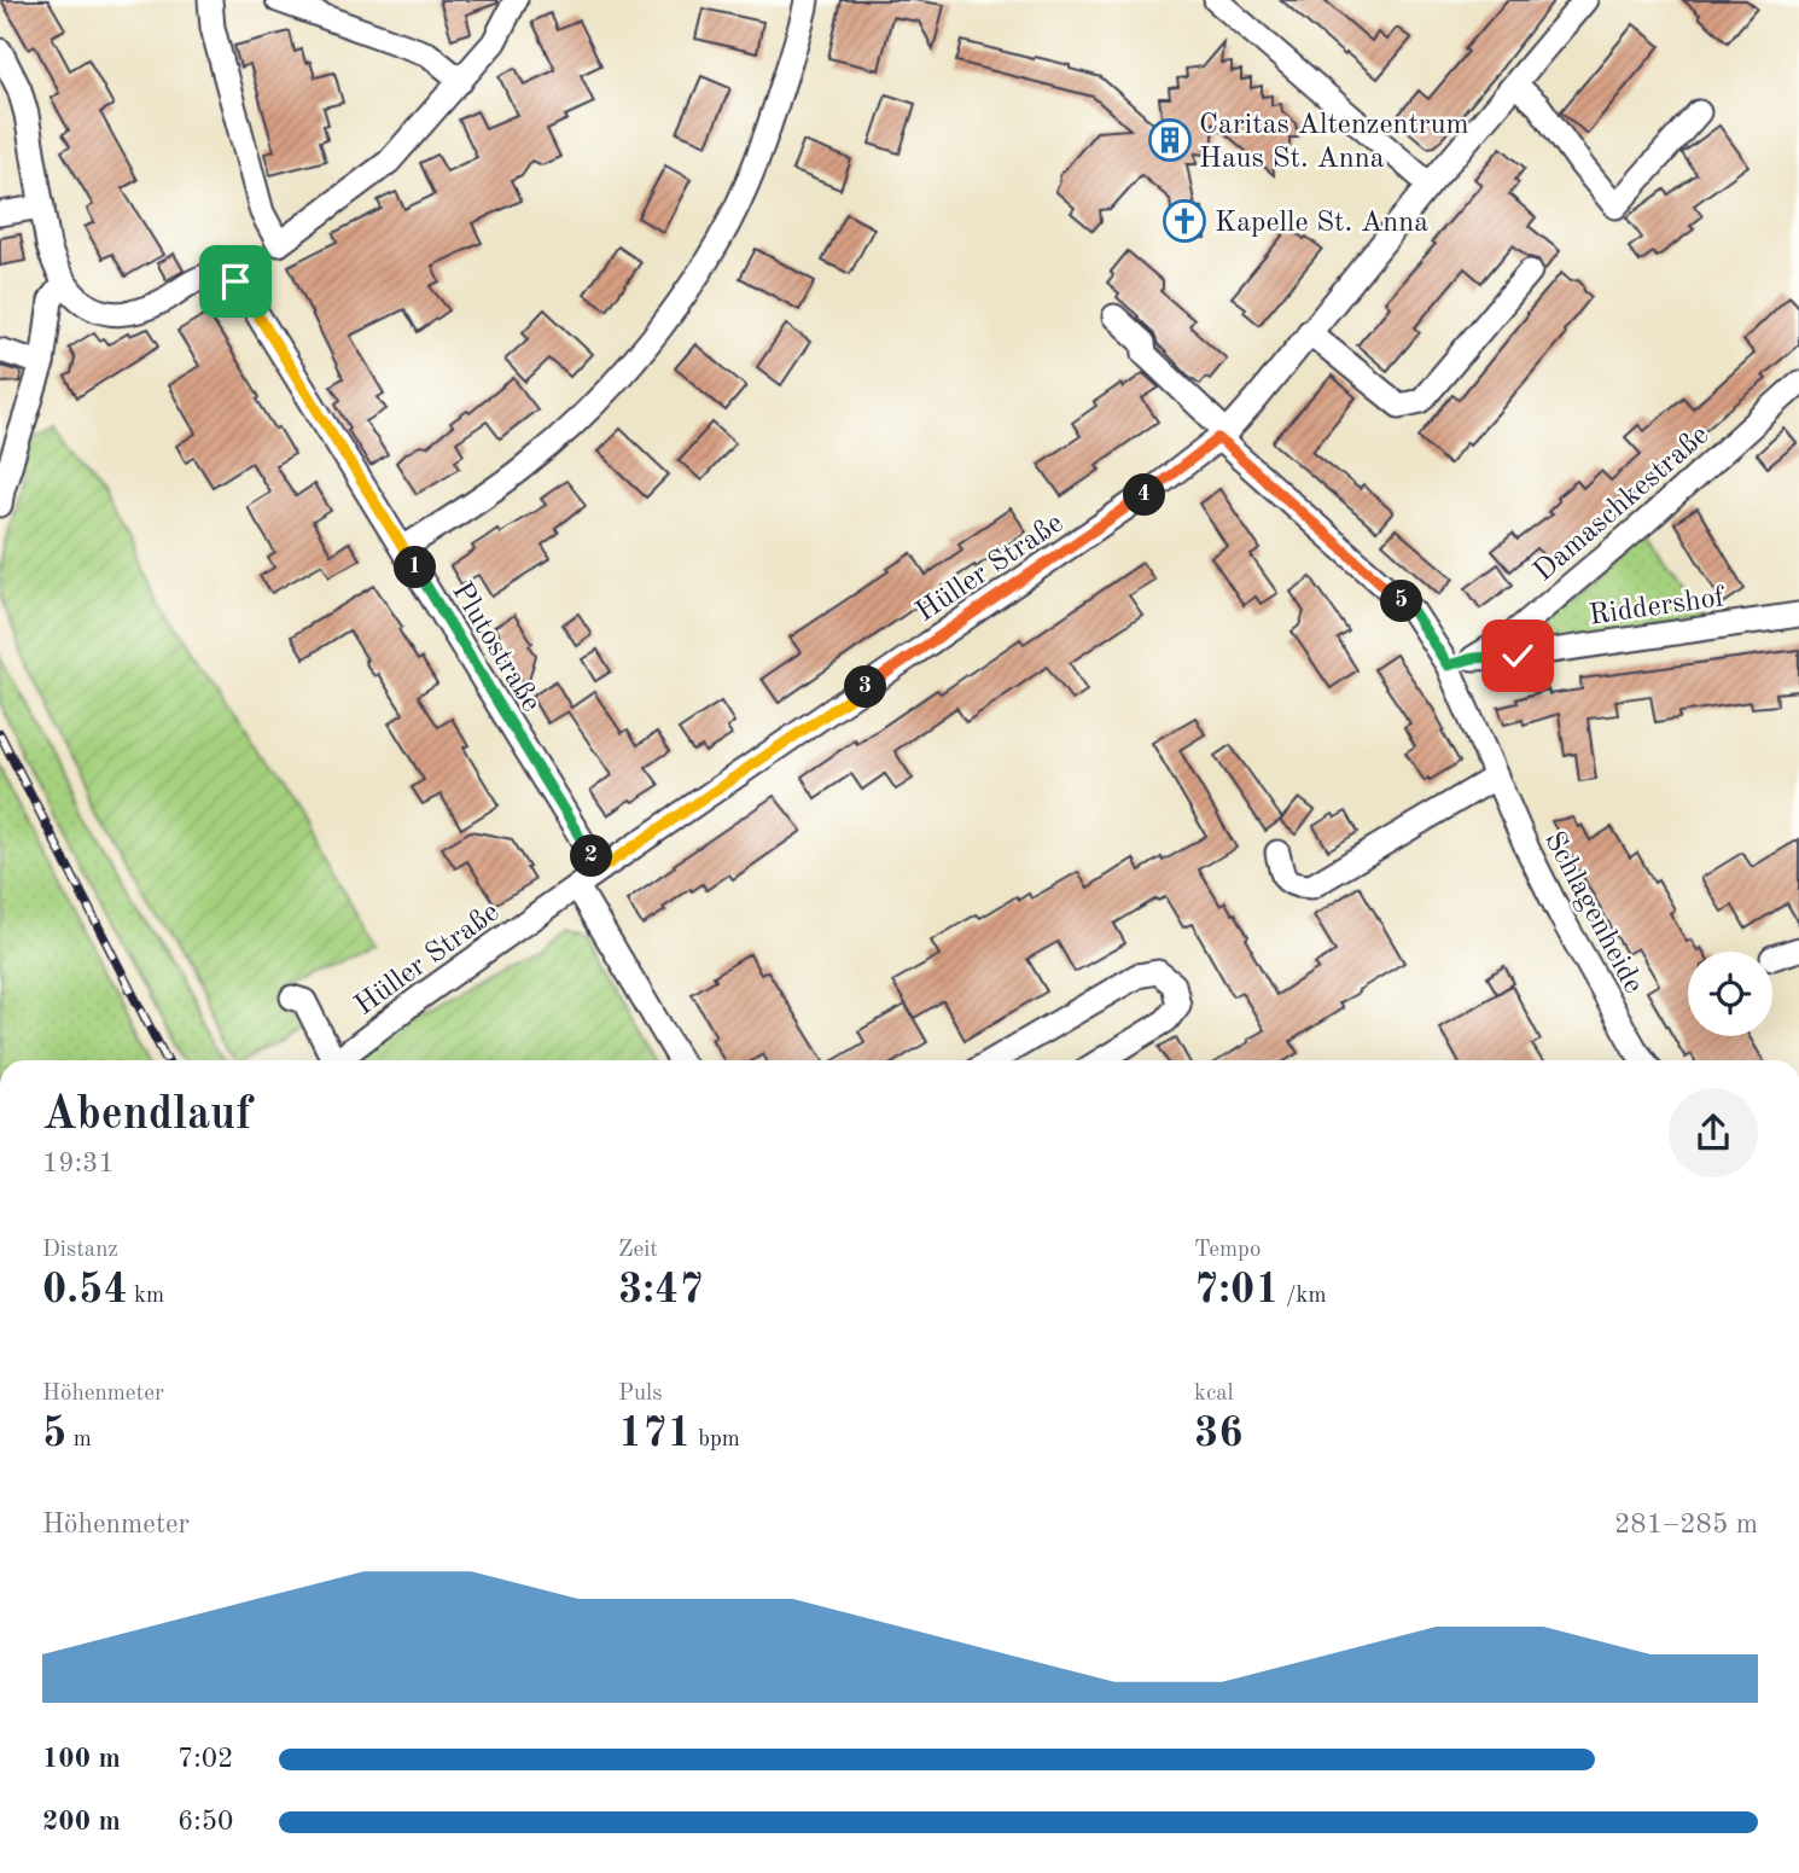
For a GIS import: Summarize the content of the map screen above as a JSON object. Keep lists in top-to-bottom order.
{
  "streets": {
    "street": [
      "Damaschkestraße",
      "Hüller Straße",
      "Riddershof",
      "Plutostraße",
      "Schlagenheide"
    ]
  },
  "crossings": [
    ["Damaschkestraße", "Riddershof"],
    ["Hüller Straße", "Plutostraße"],
    ["Hüller Straße", "Schlagenheide"]
  ],
  "places": {
    "building": ["Caritas Altenzentrum Haus St. Anna"],
    "church": ["Kapelle St. Anna"]
  },
  "page": {
    "pins": [
      "4",
      "1",
      "5",
      "3",
      "2"
    ],
    "heading": ["Abendlauf", "19:31"],
    "stats": [
      ["Distanz", "0.54 km"],
      ["Zeit", "3:47"],
      ["Tempo", "7:01 /km"],
      ["Höhenmeter", "5 m"],
      ["Puls", "171 bpm"],
      ["kcal", "36"]
    ],
    "chart": ["Höhenmeter", "281–285 m"],
    "list": [
      {
        "name": "100 m",
        "note": "7:02"
      },
      {
        "name": "200 m",
        "note": "6:50"
      }
    ]
  }
}
